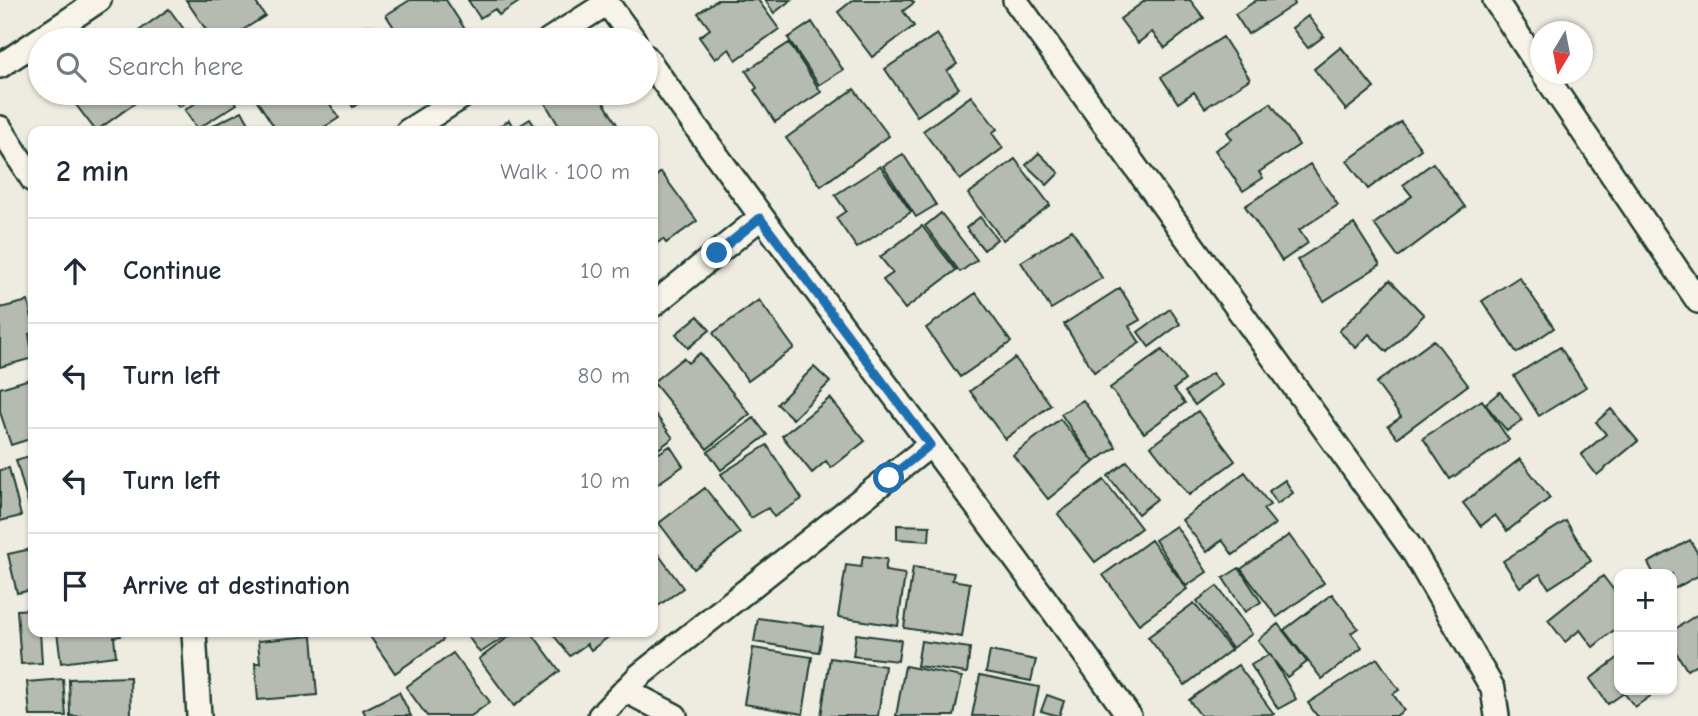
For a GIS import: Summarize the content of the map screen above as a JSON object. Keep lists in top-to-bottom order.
{
  "north": "bottom",
  "page": {
    "search": "Search here",
    "heading": ["2 min", "Walk · 100 m"],
    "list": [
      ["Continue", "10 m"],
      ["Turn left", "80 m"],
      ["Turn left", "10 m"],
      "Arrive at destination"
    ],
    "map_buttons": ["+", "−"]
  }
}
